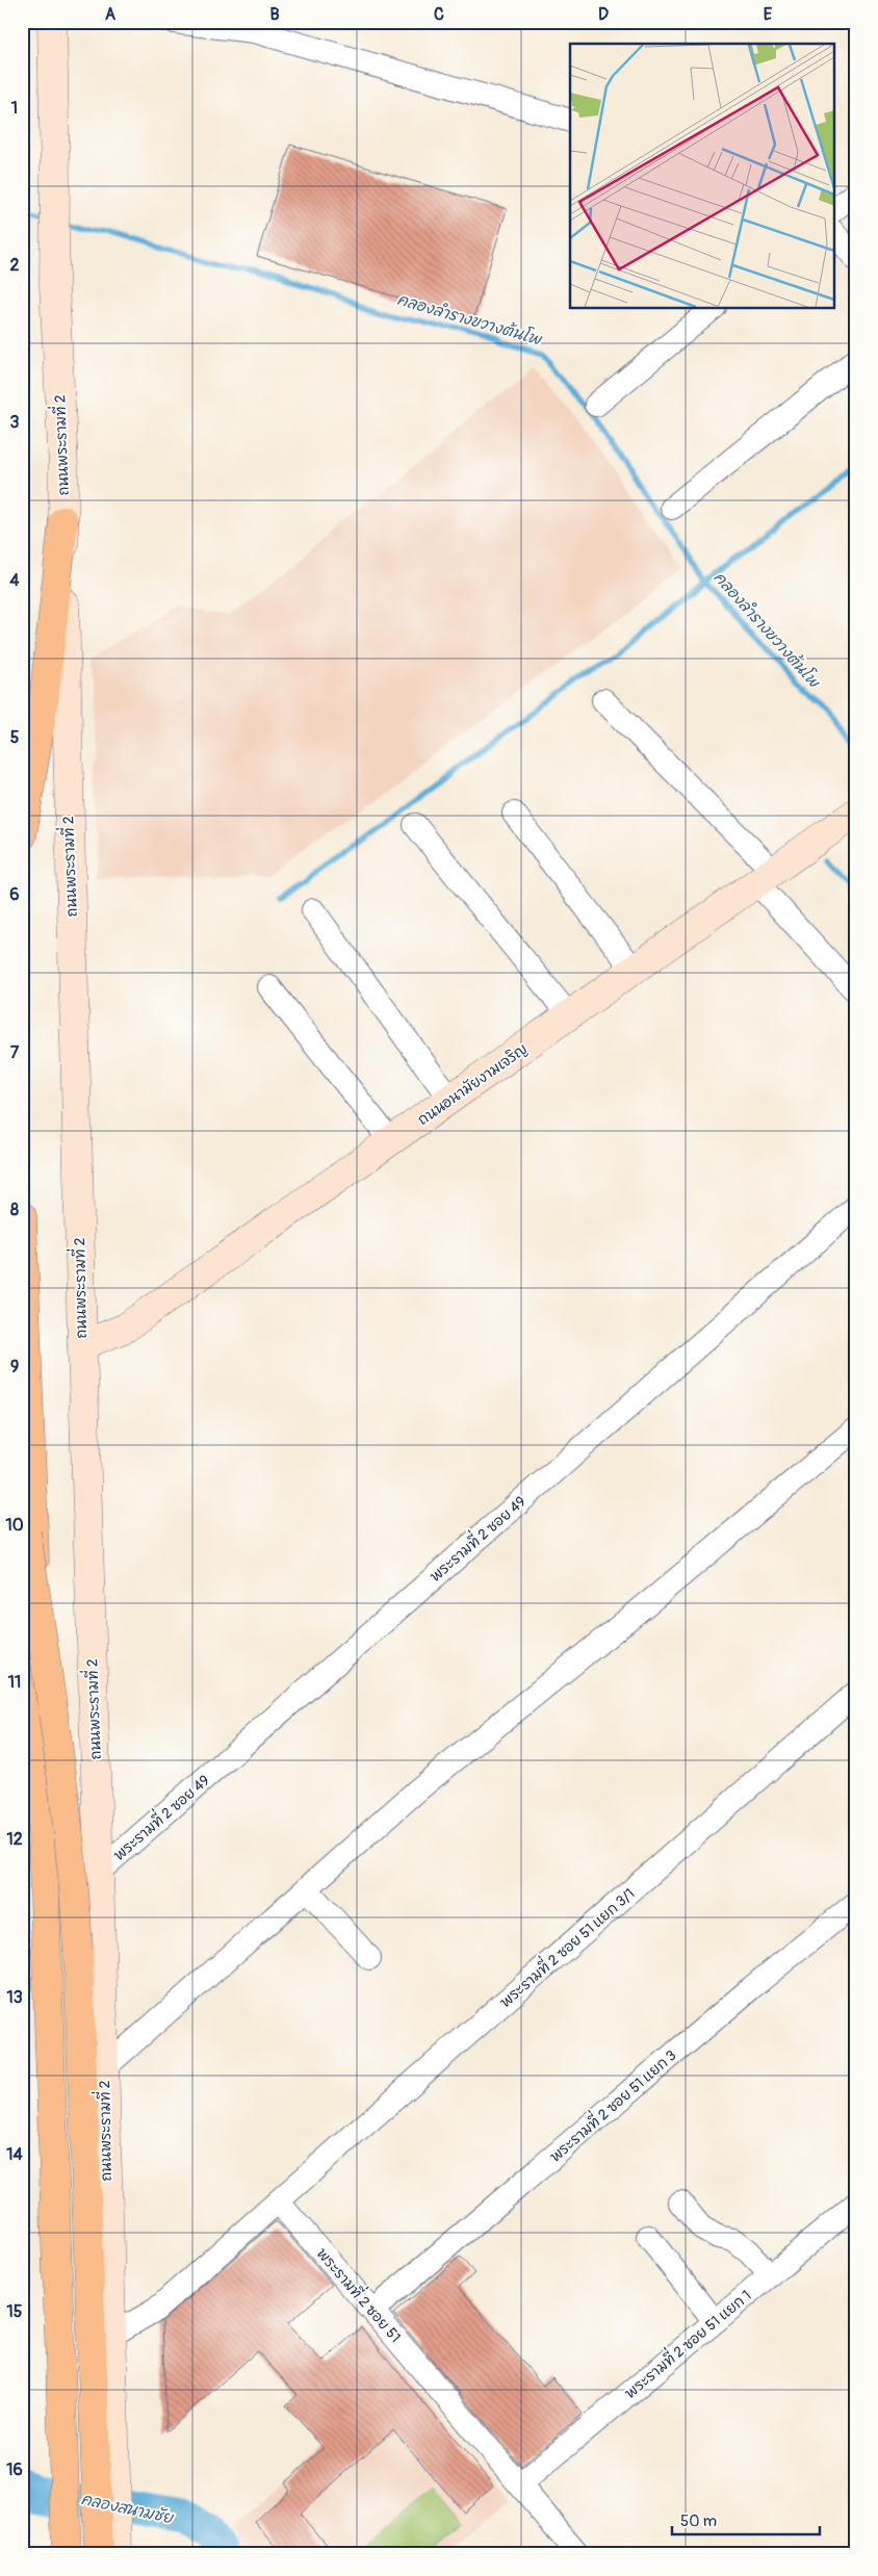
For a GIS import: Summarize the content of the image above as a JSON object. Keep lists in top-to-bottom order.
{
  "streets": {
    "main road": ["ถนนพระรามที่ 2", "ถนนอนามัยงามเจริญ"],
    "street": [
      "พระรามที่ 2 ซอย 49",
      "พระรามที่ 2 ซอย 51 แยก 3/1",
      "พระรามที่ 2 ซอย 51 แยก 3",
      "พระรามที่ 2 ซอย 51",
      "พระรามที่ 2 ซอย 51 แยก 1"
    ]
  },
  "crossings": [
    ["ถนนพระรามที่ 2", "ถนนอนามัยงามเจริญ"],
    ["ถนนพระรามที่ 2", "พระรามที่ 2 ซอย 49"],
    ["พระรามที่ 2 ซอย 51 แยก 3/1", "พระรามที่ 2 ซอย 51"],
    ["พระรามที่ 2 ซอย 51 แยก 3", "พระรามที่ 2 ซอย 51"],
    ["พระรามที่ 2 ซอย 51", "พระรามที่ 2 ซอย 51 แยก 1"]
  ],
  "water": ["คลองลำรางขวางต้นโพ", "คลองสนามชัย"],
  "scale_bar": "50 m",
  "grid": {
    "columns": [
      "A",
      "B",
      "C",
      "D",
      "E"
    ],
    "rows": [
      "1",
      "2",
      "3",
      "4",
      "5",
      "6",
      "7",
      "8",
      "9",
      "10",
      "11",
      "12",
      "13",
      "14",
      "15",
      "16"
    ]
  }
}
